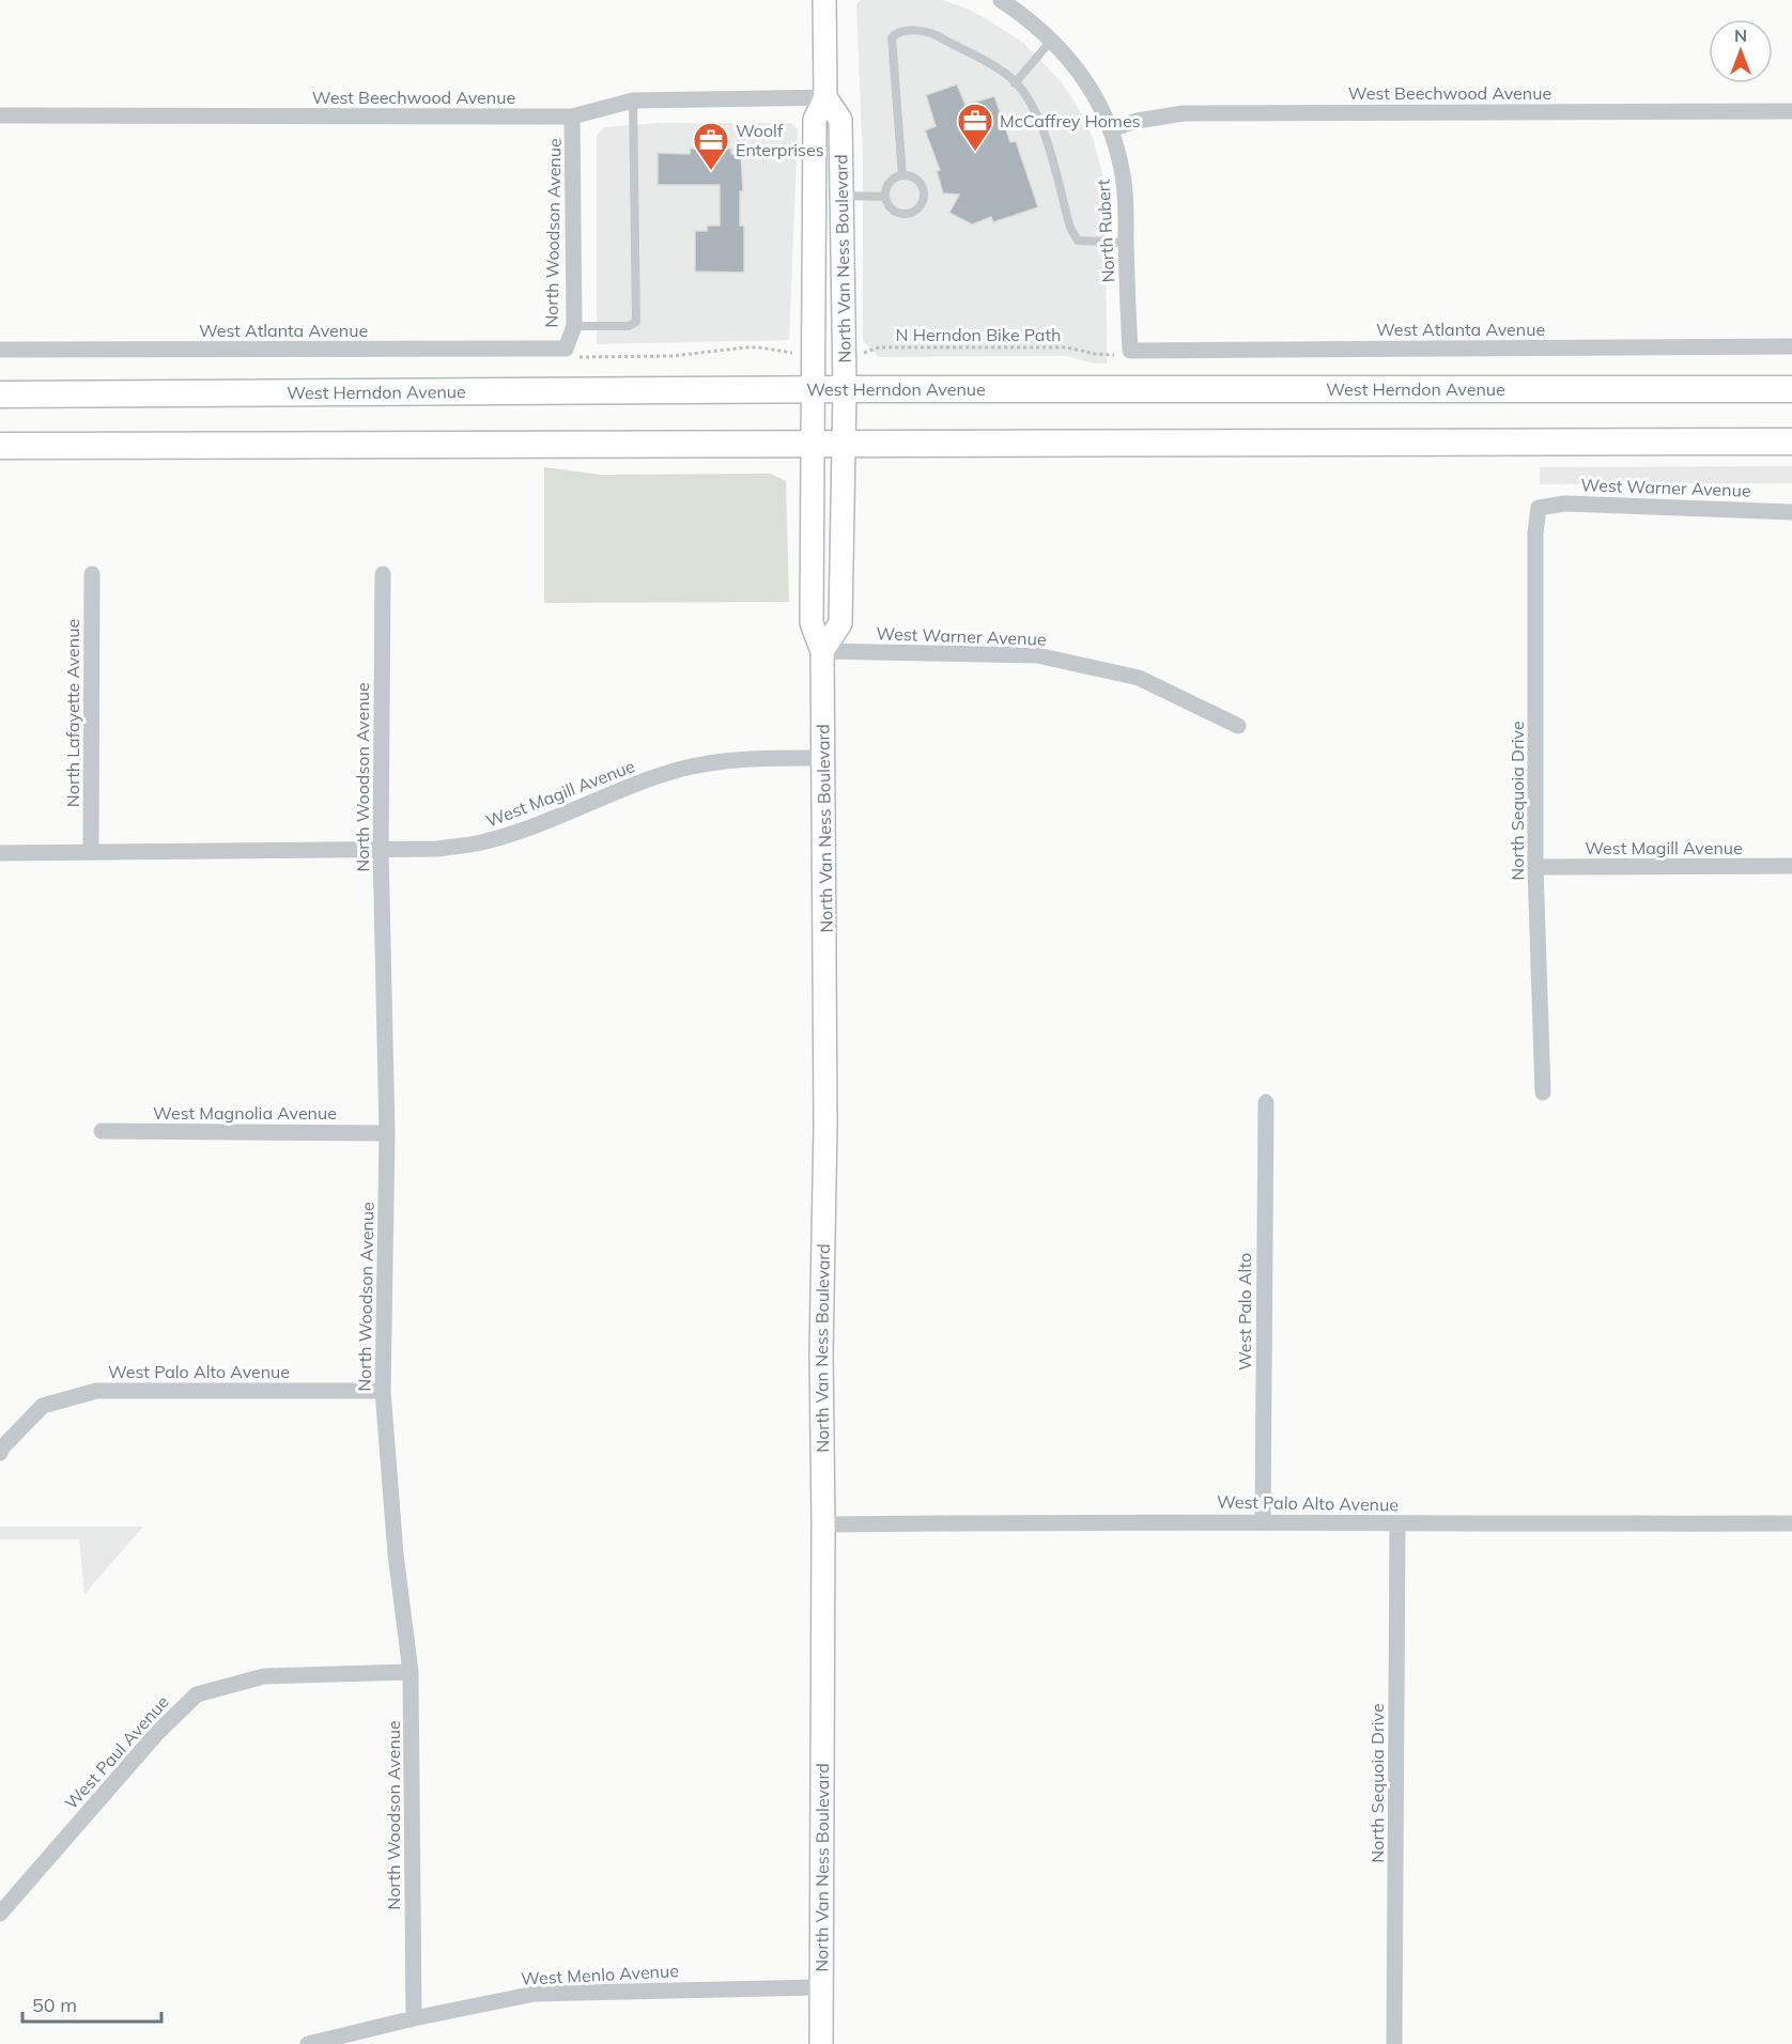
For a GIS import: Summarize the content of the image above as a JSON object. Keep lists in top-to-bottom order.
{
  "streets": {
    "main road": ["West Herndon Avenue"],
    "street": [
      "West Beechwood Avenue",
      "North Rubert",
      "North Woodson Avenue",
      "North Van Ness Boulevard",
      "West Atlanta Avenue",
      "West Warner Avenue",
      "North Lafayette Avenue",
      "West Magill Avenue",
      "North Sequoia Drive",
      "West Magnolia Avenue",
      "West Palo Alto",
      "West Palo Alto Avenue",
      "West Paul Avenue",
      "West Menlo Avenue"
    ],
    "path": ["N Herndon Bike Path"]
  },
  "crossings": [
    ["West Beechwood Avenue", "North Rubert"],
    ["West Beechwood Avenue", "North Woodson Avenue"],
    ["West Beechwood Avenue", "North Van Ness Boulevard"],
    ["North Rubert", "West Atlanta Avenue"],
    ["North Rubert", "N Herndon Bike Path"],
    ["North Woodson Avenue", "West Atlanta Avenue"],
    ["North Woodson Avenue", "West Magill Avenue"],
    ["North Woodson Avenue", "West Magnolia Avenue"],
    ["North Woodson Avenue", "West Palo Alto Avenue"],
    ["North Woodson Avenue", "West Paul Avenue"],
    ["North Woodson Avenue", "West Menlo Avenue"],
    ["North Van Ness Boulevard", "West Herndon Avenue"],
    ["North Van Ness Boulevard", "West Warner Avenue"],
    ["North Van Ness Boulevard", "West Magill Avenue"],
    ["North Van Ness Boulevard", "West Palo Alto Avenue"],
    ["North Van Ness Boulevard", "West Menlo Avenue"],
    ["West Atlanta Avenue", "N Herndon Bike Path"],
    ["West Warner Avenue", "North Sequoia Drive"],
    ["North Lafayette Avenue", "West Magill Avenue"],
    ["West Magill Avenue", "North Sequoia Drive"],
    ["North Sequoia Drive", "West Palo Alto Avenue"],
    ["West Palo Alto", "West Palo Alto Avenue"]
  ],
  "places": {
    "office": ["McCaffrey Homes", "Woolf Enterprises"]
  },
  "scale_bar": "50 m",
  "north": "top"
}
